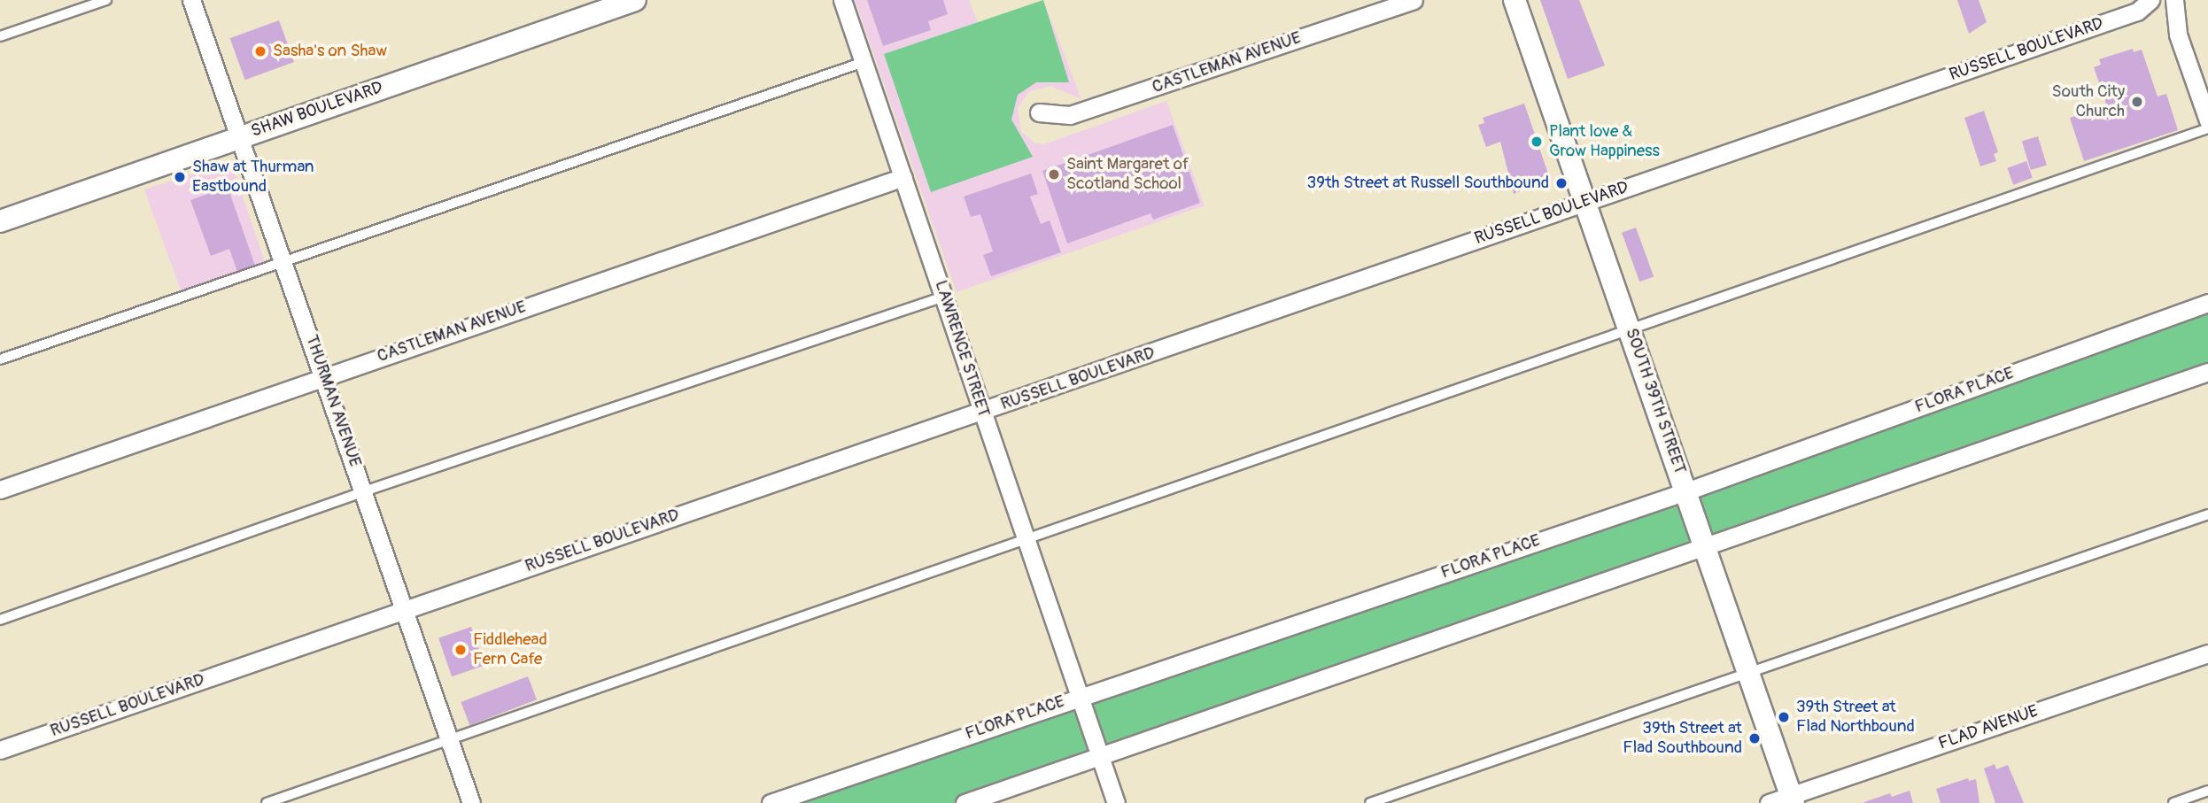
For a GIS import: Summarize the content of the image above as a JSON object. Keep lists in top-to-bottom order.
{
  "streets": {
    "street": [
      "RUSSELL BOULEVARD",
      "CASTLEMAN AVENUE",
      "SHAW BOULEVARD",
      "LAWRENCE STREET",
      "FLORA PLACE",
      "THURMAN AVENUE",
      "SOUTH 39TH STREET",
      "FLAD AVENUE"
    ]
  },
  "crossings": [
    ["RUSSELL BOULEVARD", "LAWRENCE STREET"],
    ["RUSSELL BOULEVARD", "THURMAN AVENUE"],
    ["RUSSELL BOULEVARD", "SOUTH 39TH STREET"],
    ["CASTLEMAN AVENUE", "LAWRENCE STREET"],
    ["CASTLEMAN AVENUE", "THURMAN AVENUE"],
    ["SHAW BOULEVARD", "THURMAN AVENUE"],
    ["LAWRENCE STREET", "FLORA PLACE"],
    ["FLORA PLACE", "SOUTH 39TH STREET"],
    ["SOUTH 39TH STREET", "FLAD AVENUE"]
  ],
  "places": [
    "Sasha's on Shaw",
    "South City Church",
    "Plant love & Grow Happiness",
    "Saint Margaret of Scotland School",
    "Shaw at Thurman Eastbound",
    "39th Street at Russell Southbound",
    "Fiddlehead Fern Cafe",
    "39th Street at Flad Northbound",
    "39th Street at Flad Southbound"
  ]
}
